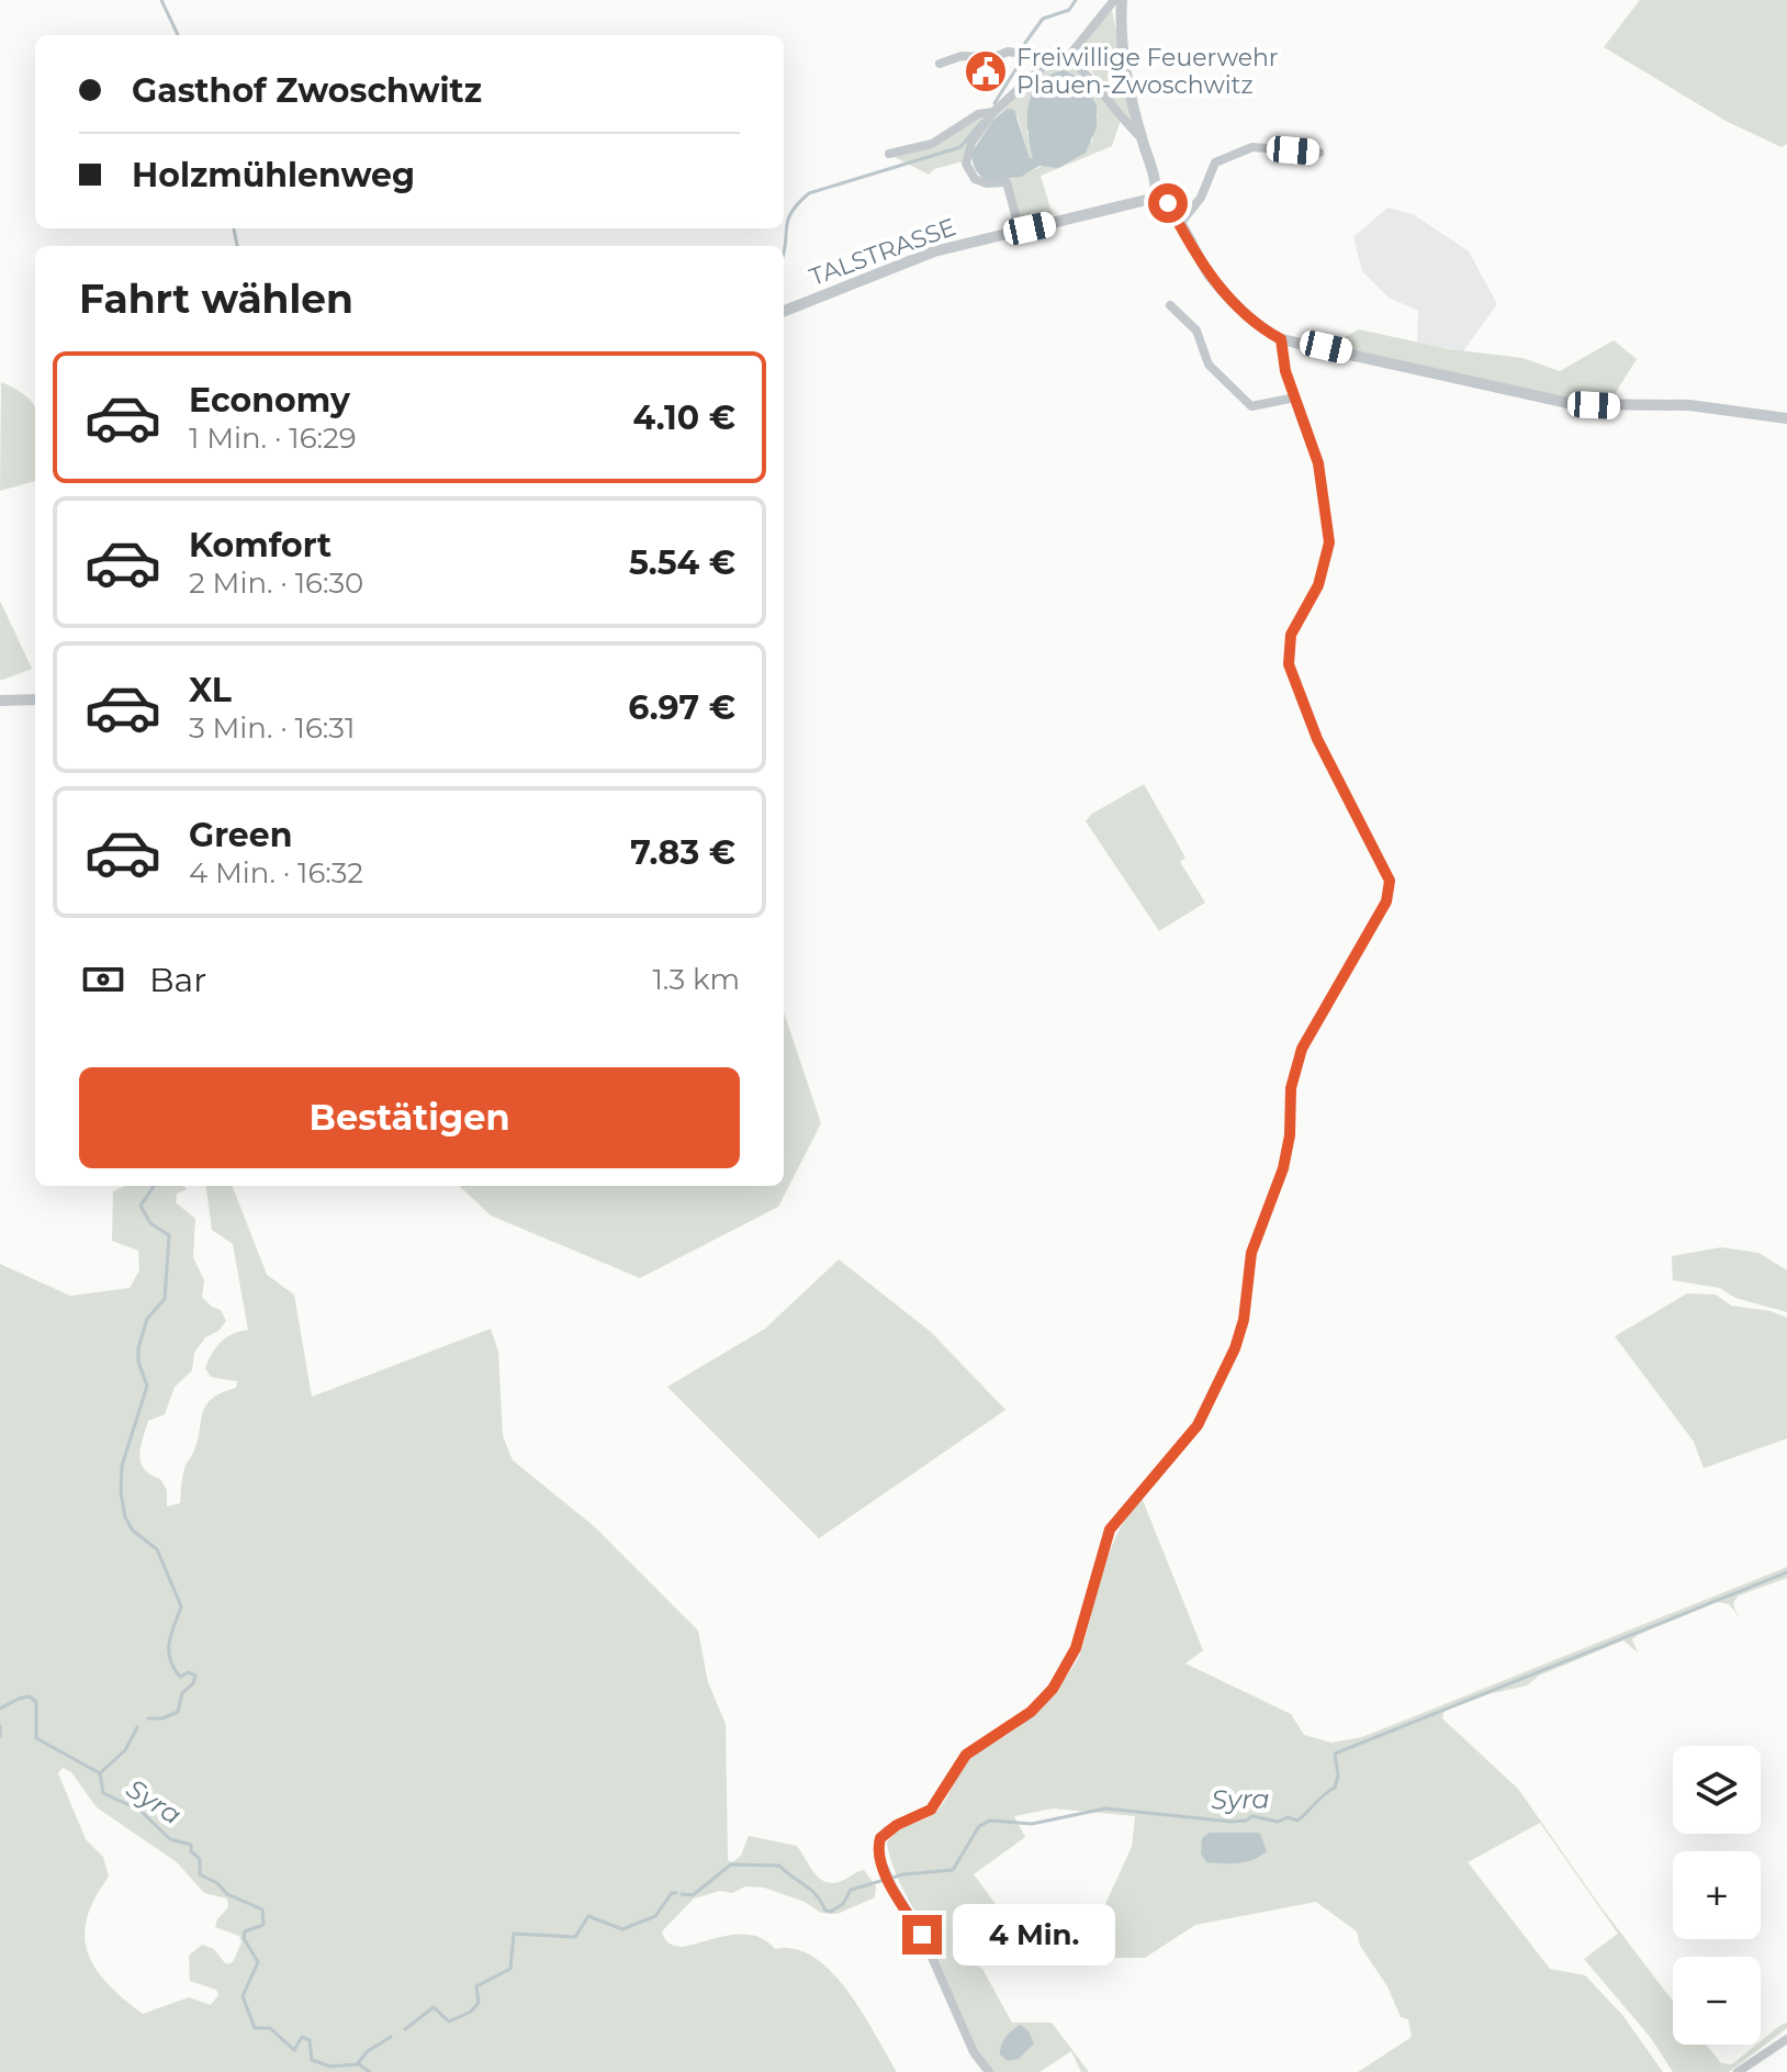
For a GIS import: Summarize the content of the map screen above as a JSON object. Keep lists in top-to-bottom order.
{
  "streets": {
    "street": ["TALSTRASSE"]
  },
  "water": ["Syra"],
  "places": {
    "public building": ["Freiwillige Feuerwehr Plauen-Zwoschwitz"]
  },
  "page": {
    "banner": ["Gasthof Zwoschwitz", "Holzmühlenweg"],
    "heading": "Fahrt wählen",
    "list": [
      {
        "name": "Economy",
        "note": "1 Min. · 16:29",
        "value": "4.10 €"
      },
      {
        "name": "Komfort",
        "note": "2 Min. · 16:30",
        "value": "5.54 €"
      },
      {
        "name": "XL",
        "note": "3 Min. · 16:31",
        "value": "6.97 €"
      },
      {
        "name": "Green",
        "note": "4 Min. · 16:32",
        "value": "7.83 €"
      }
    ],
    "pay": ["Bar", "1.3 km"],
    "buttons": "Bestätigen",
    "map_buttons": ["+", "−"],
    "bubble": "4 Min."
  }
}
